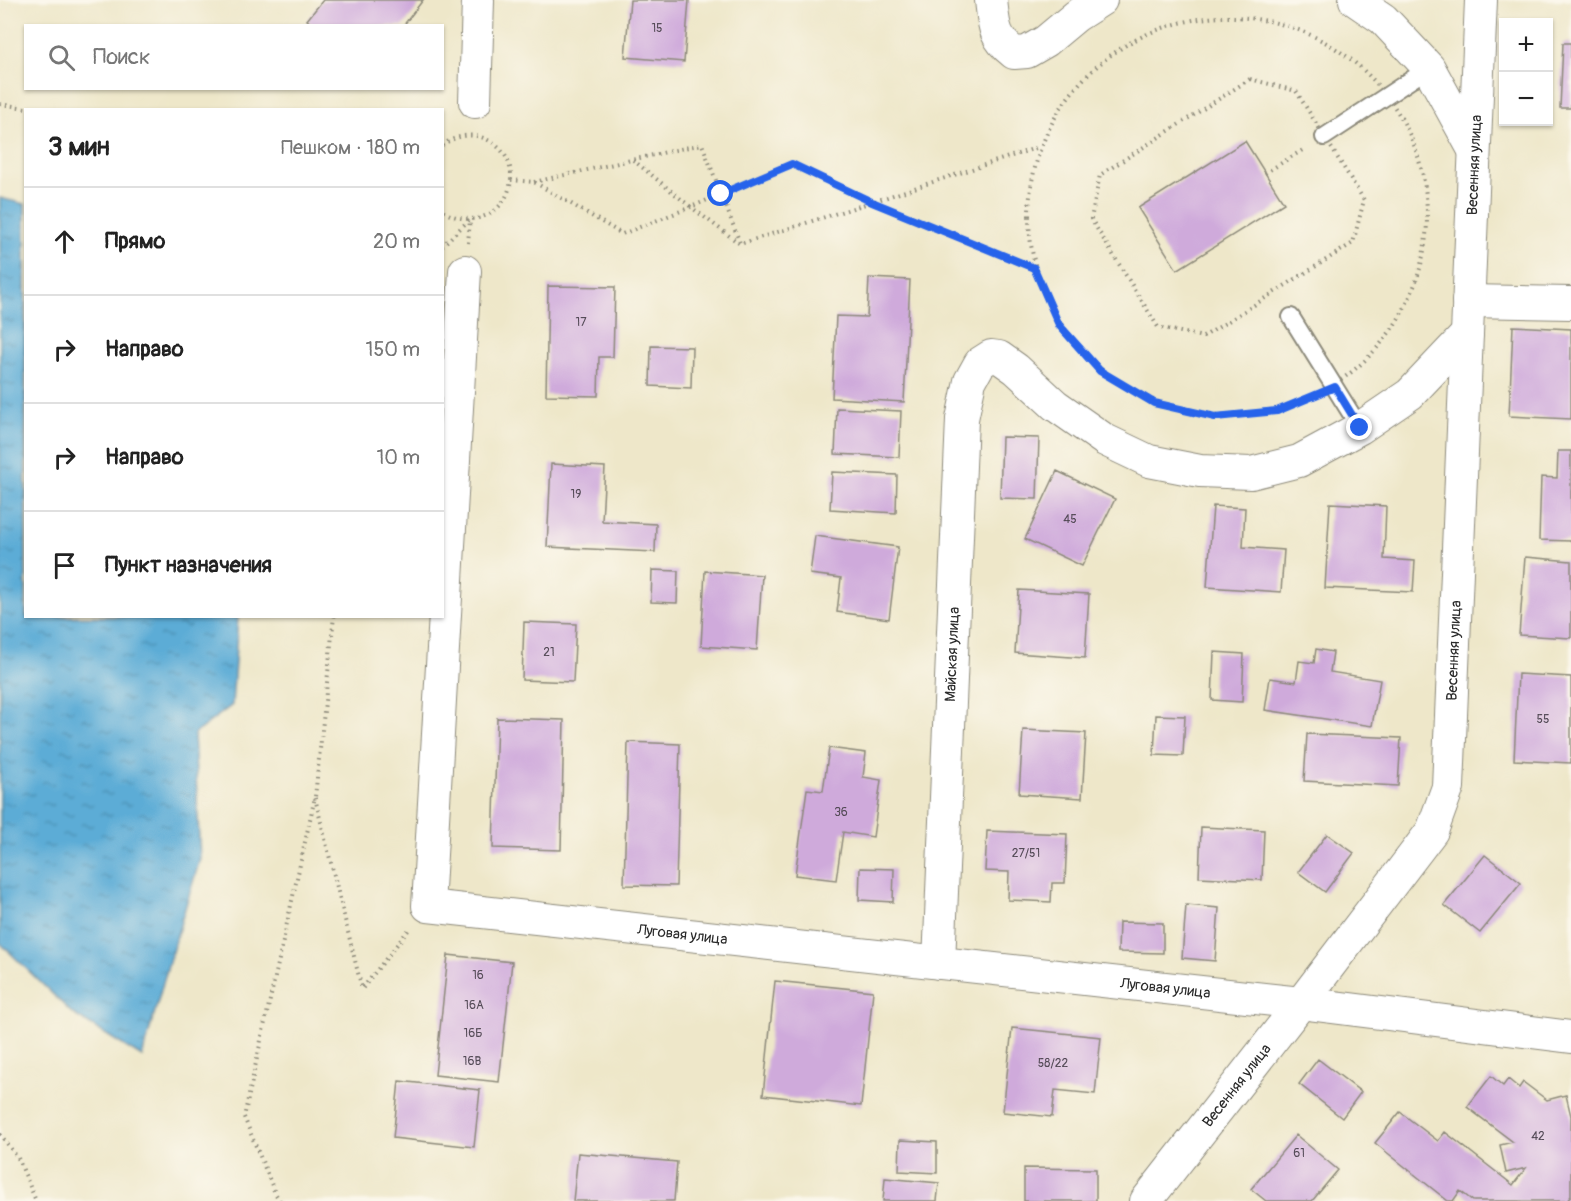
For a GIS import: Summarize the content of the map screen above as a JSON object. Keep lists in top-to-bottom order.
{
  "streets": {
    "street": ["Весенняя улица", "Майская улица", "Луговая улица"]
  },
  "crossings": [
    ["Весенняя улица", "Луговая улица"],
    ["Майская улица", "Луговая улица"]
  ],
  "house_numbers": [
    "15",
    "17",
    "19",
    "45",
    "21",
    "55",
    "36",
    "27/51",
    "16",
    "16А",
    "16Б",
    "16В",
    "58/22",
    "42",
    "61"
  ],
  "page": {
    "map_buttons": ["+", "−"],
    "search": "Поиск",
    "heading": ["3 мин", "Пешком · 180 m"],
    "list": [
      ["Прямо", "20 m"],
      ["Направо", "150 m"],
      ["Направо", "10 m"],
      "Пункт назначения"
    ]
  }
}
